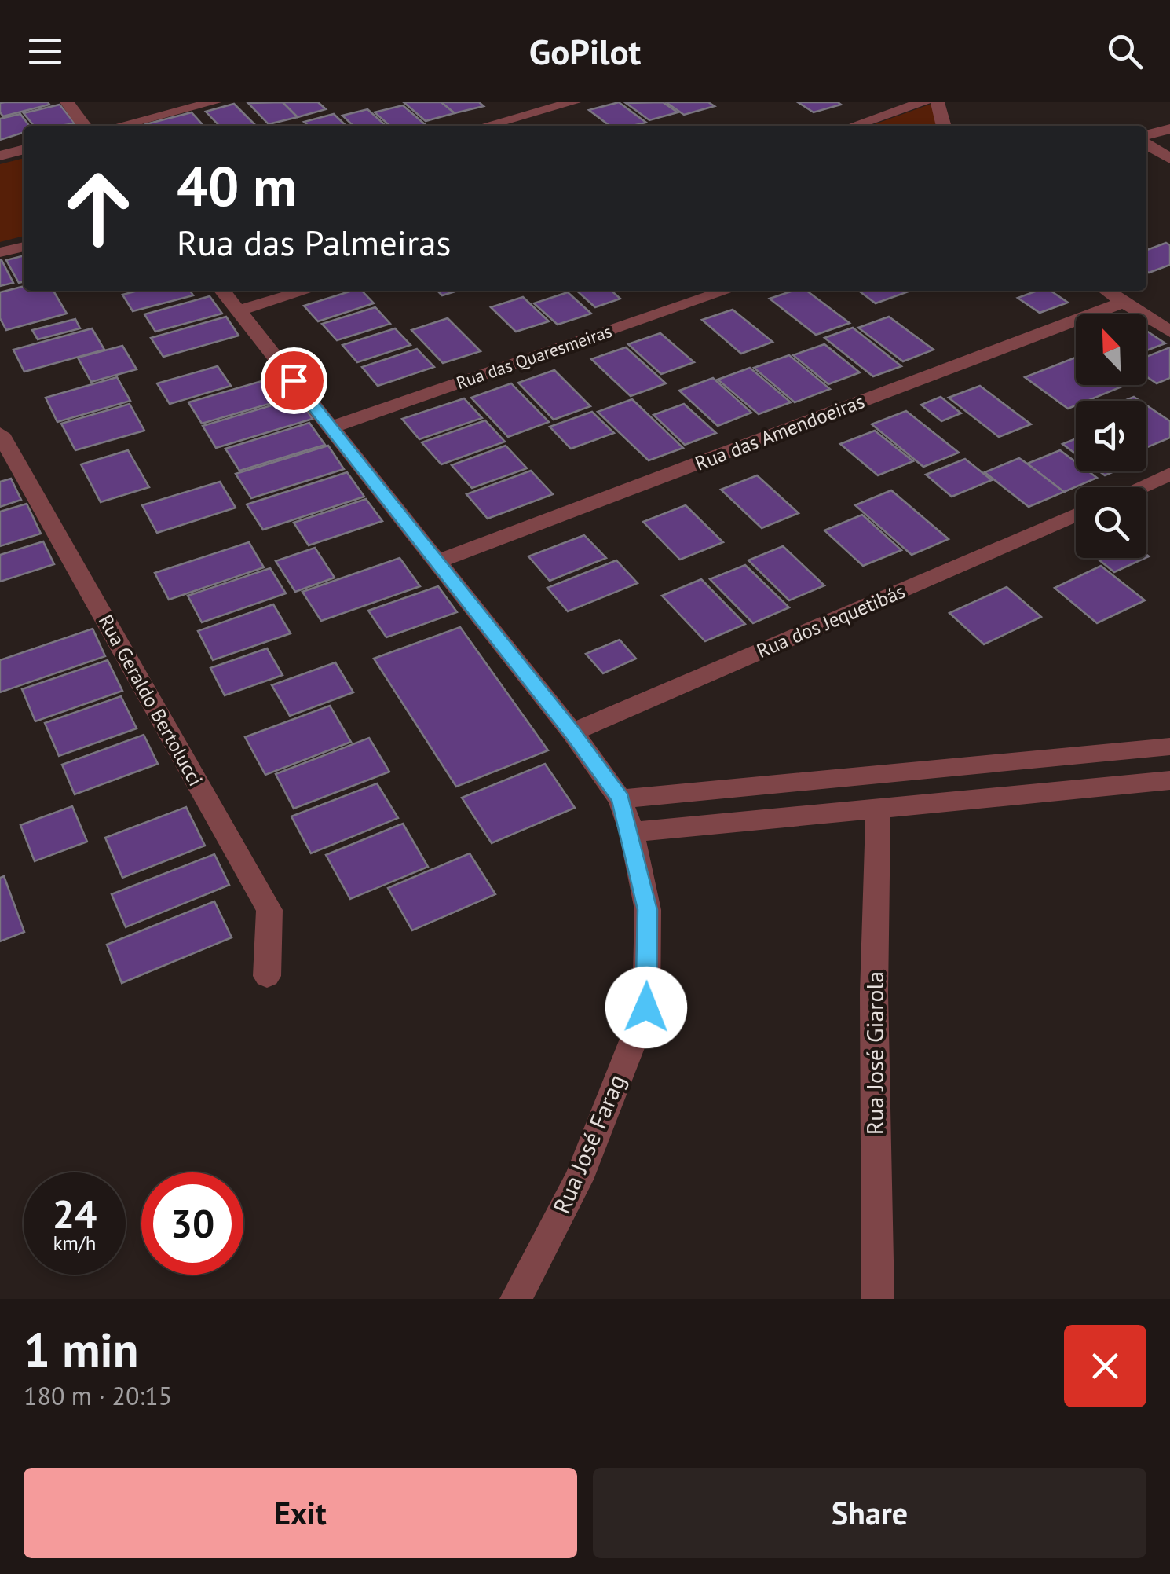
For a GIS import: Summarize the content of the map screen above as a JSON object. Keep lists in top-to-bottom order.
{
  "streets": {
    "street": [
      "Rua das Quaresmeiras",
      "Rua das Amendoeiras",
      "Rua dos Jequetibás",
      "Rua Geraldo Bertolucci",
      "Rua José Giarola",
      "Rua José Farag"
    ]
  },
  "crossings": [
    ["Rua das Quaresmeiras", "Rua José Farag"],
    ["Rua das Amendoeiras", "Rua José Farag"],
    ["Rua dos Jequetibás", "Rua José Farag"]
  ],
  "north": "top left",
  "page": {
    "header": "GoPilot",
    "turn": ["40 m", "Rua das Palmeiras"],
    "speed": "24 km/h",
    "limit": "30",
    "heading": ["1 min", "180 m · 20:15"],
    "buttons": ["Exit", "Share"]
  }
}
